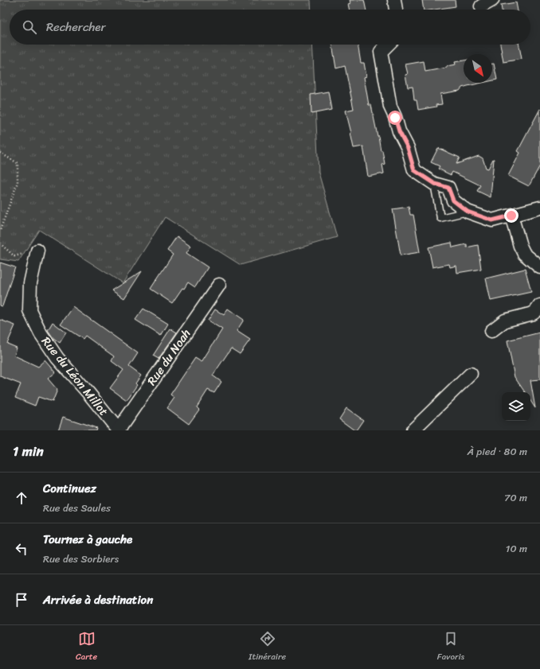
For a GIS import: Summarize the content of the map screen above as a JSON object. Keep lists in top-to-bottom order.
{
  "streets": {
    "street": ["Rue du Noah", "Rue du Léon Millot"]
  },
  "crossings": [
    ["Rue du Noah", "Rue du Léon Millot"]
  ],
  "north": "bottom right",
  "page": {
    "search": "Rechercher",
    "heading": ["1 min", "À pied · 80 m"],
    "list": [
      ["Continuez", "Rue des Saules", "70 m"],
      ["Tournez à gauche", "Rue des Sorbiers", "10 m"],
      "Arrivée à destination"
    ],
    "nav": ["Carte", "Itinéraire", "Favoris"]
  }
}
